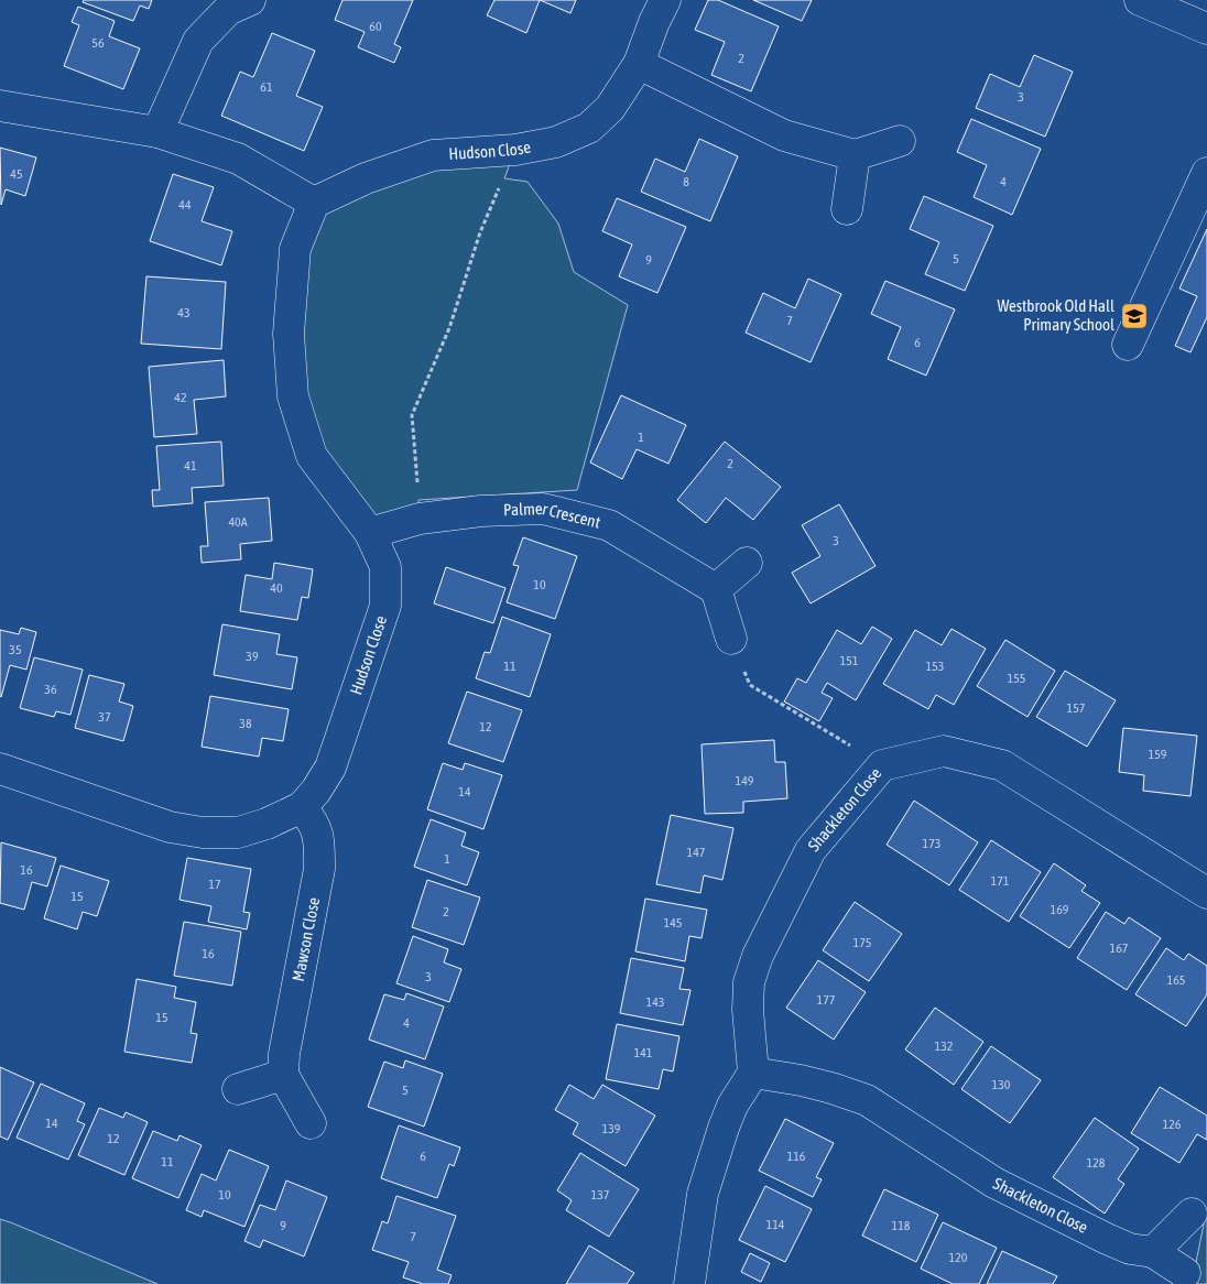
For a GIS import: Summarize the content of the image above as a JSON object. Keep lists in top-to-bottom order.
{
  "streets": {
    "street": [
      "Hudson Close",
      "Palmer Crescent",
      "Shackleton Close",
      "Mawson Close"
    ]
  },
  "crossings": [
    ["Hudson Close", "Palmer Crescent"],
    ["Hudson Close", "Mawson Close"]
  ],
  "places": {
    "school or university": ["Westbrook Old Hall Primary School"]
  },
  "house_numbers": [
    "60",
    "56",
    "2",
    "61",
    "3",
    "45",
    "8",
    "4",
    "44",
    "5",
    "9",
    "43",
    "7",
    "6",
    "42",
    "1",
    "2",
    "41",
    "40A",
    "3",
    "10",
    "40",
    "35",
    "39",
    "151",
    "11",
    "153",
    "155",
    "36",
    "157",
    "37",
    "38",
    "12",
    "159",
    "149",
    "14",
    "173",
    "147",
    "1",
    "16",
    "171",
    "17",
    "15",
    "169",
    "2",
    "145",
    "175",
    "167",
    "16",
    "3",
    "165",
    "177",
    "143",
    "15",
    "4",
    "132",
    "141",
    "130",
    "5",
    "14",
    "126",
    "139",
    "12",
    "6",
    "116",
    "11",
    "128",
    "10",
    "137",
    "114",
    "9",
    "118",
    "7",
    "120"
  ]
}
